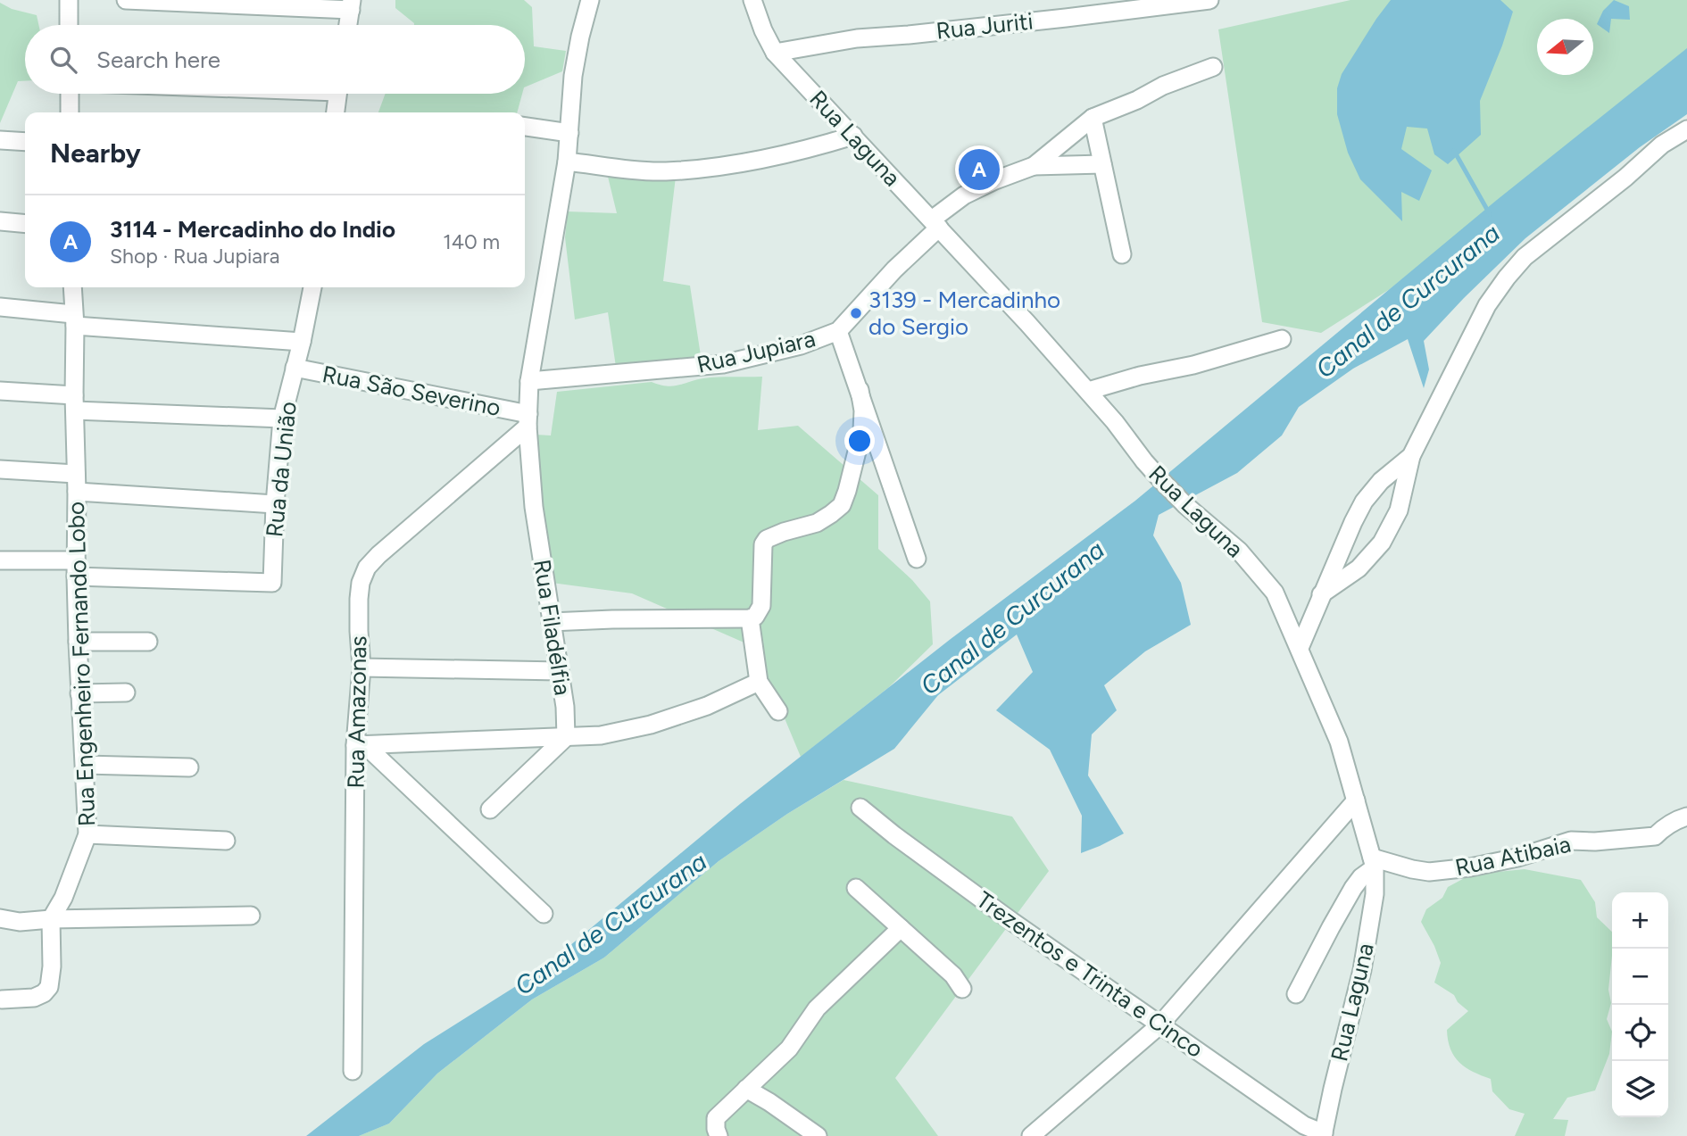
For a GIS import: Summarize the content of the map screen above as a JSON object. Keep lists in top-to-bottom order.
{
  "streets": {
    "street": [
      "Rua Juriti",
      "Rua Laguna",
      "Rua Jupiara",
      "Rua São Severino",
      "Rua da União",
      "Rua Filadélfia",
      "Rua Engenheiro Fernando Lobo",
      "Rua Amazonas",
      "Rua Atibaia",
      "Trezentos e Trinta e Cinco"
    ]
  },
  "crossings": [
    ["Rua Juriti", "Rua Laguna"],
    ["Rua Laguna", "Rua Jupiara"],
    ["Rua Laguna", "Rua Atibaia"],
    ["Rua Laguna", "Trezentos e Trinta e Cinco"],
    ["Rua Jupiara", "Rua Filadélfia"],
    ["Rua São Severino", "Rua da União"],
    ["Rua São Severino", "Rua Filadélfia"],
    ["Rua São Severino", "Rua Amazonas"],
    ["Rua da União", "Rua Engenheiro Fernando Lobo"],
    ["Rua Filadélfia", "Rua Amazonas"]
  ],
  "water": ["Canal de Curcurana"],
  "places": ["3139 - Mercadinho do Sergio"],
  "north": "left",
  "page": {
    "search": "Search here",
    "heading": "Nearby",
    "pins": "A",
    "list": [
      {
        "mark": "A",
        "name": "3114 - Mercadinho do Indio",
        "note": "Shop · Rua Jupiara",
        "value": "140 m"
      }
    ],
    "map_buttons": ["+", "−"]
  }
}
